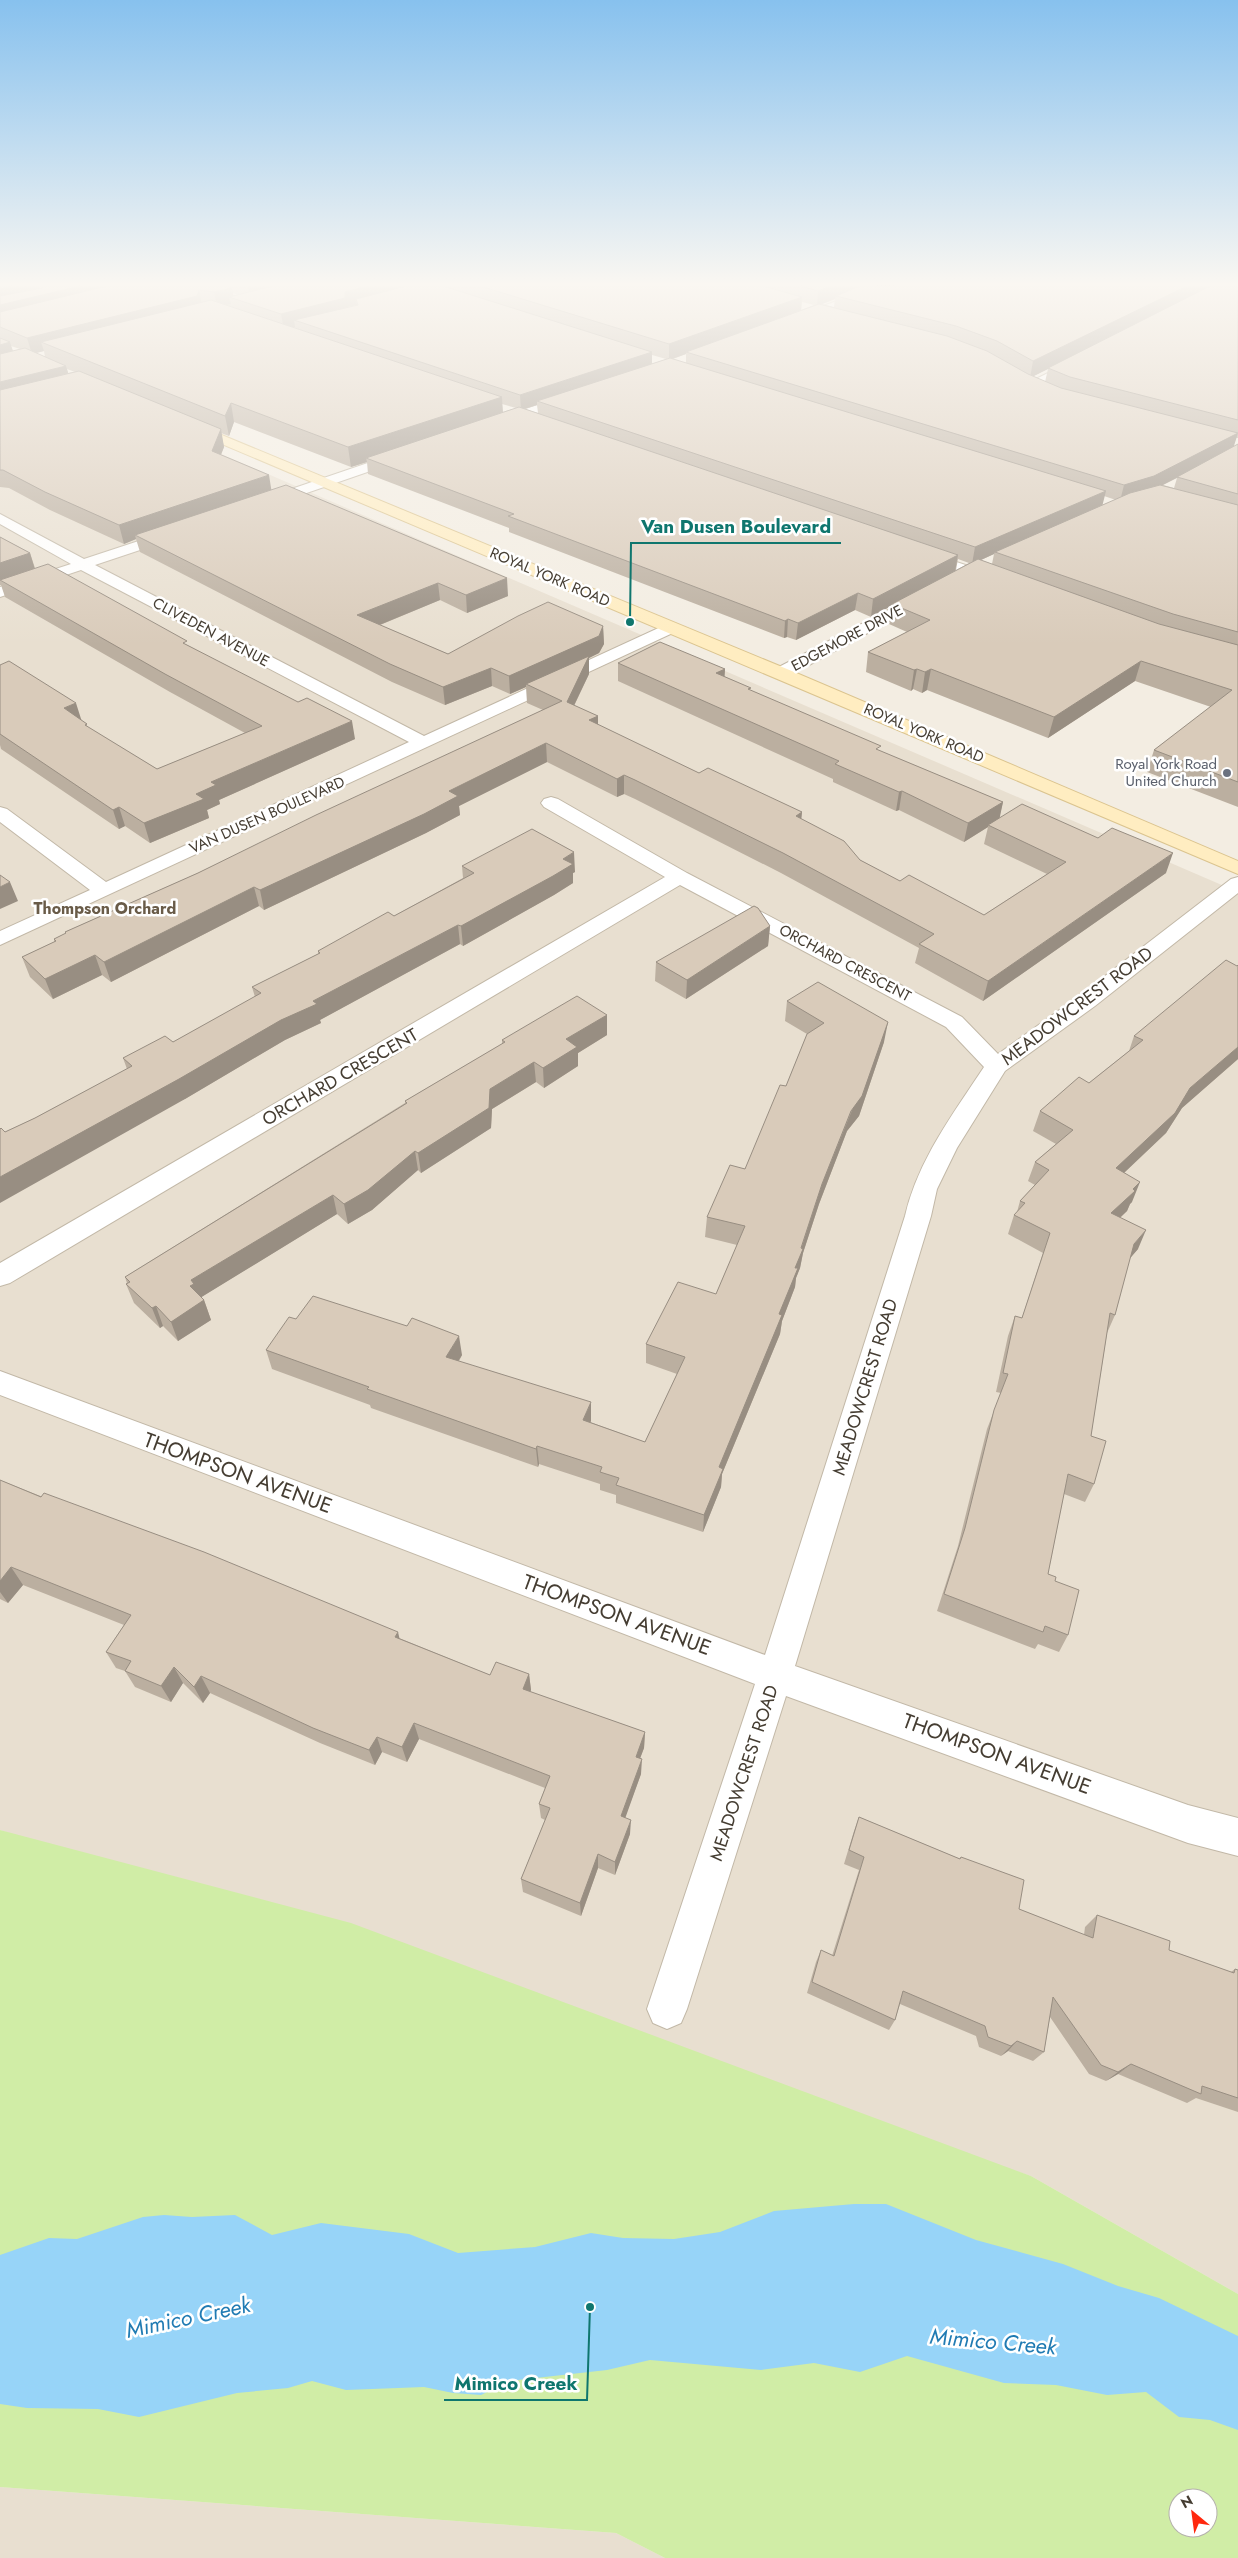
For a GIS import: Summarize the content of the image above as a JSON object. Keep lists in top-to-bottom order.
{
  "streets": {
    "main road": ["ROYAL YORK ROAD"],
    "street": [
      "CLIVEDEN AVENUE",
      "EDGEMORE DRIVE",
      "VAN DUSEN BOULEVARD",
      "ORCHARD CRESCENT",
      "MEADOWCREST ROAD",
      "THOMPSON AVENUE"
    ]
  },
  "crossings": [
    ["ROYAL YORK ROAD", "EDGEMORE DRIVE"],
    ["ROYAL YORK ROAD", "VAN DUSEN BOULEVARD"],
    ["CLIVEDEN AVENUE", "VAN DUSEN BOULEVARD"],
    ["ORCHARD CRESCENT", "MEADOWCREST ROAD"],
    ["MEADOWCREST ROAD", "THOMPSON AVENUE"]
  ],
  "districts": ["Thompson Orchard"],
  "water": ["Mimico Creek"],
  "places": ["Van Dusen Boulevard", "Royal York Road United Church", "Mimico Creek"],
  "north": "top left"
}
